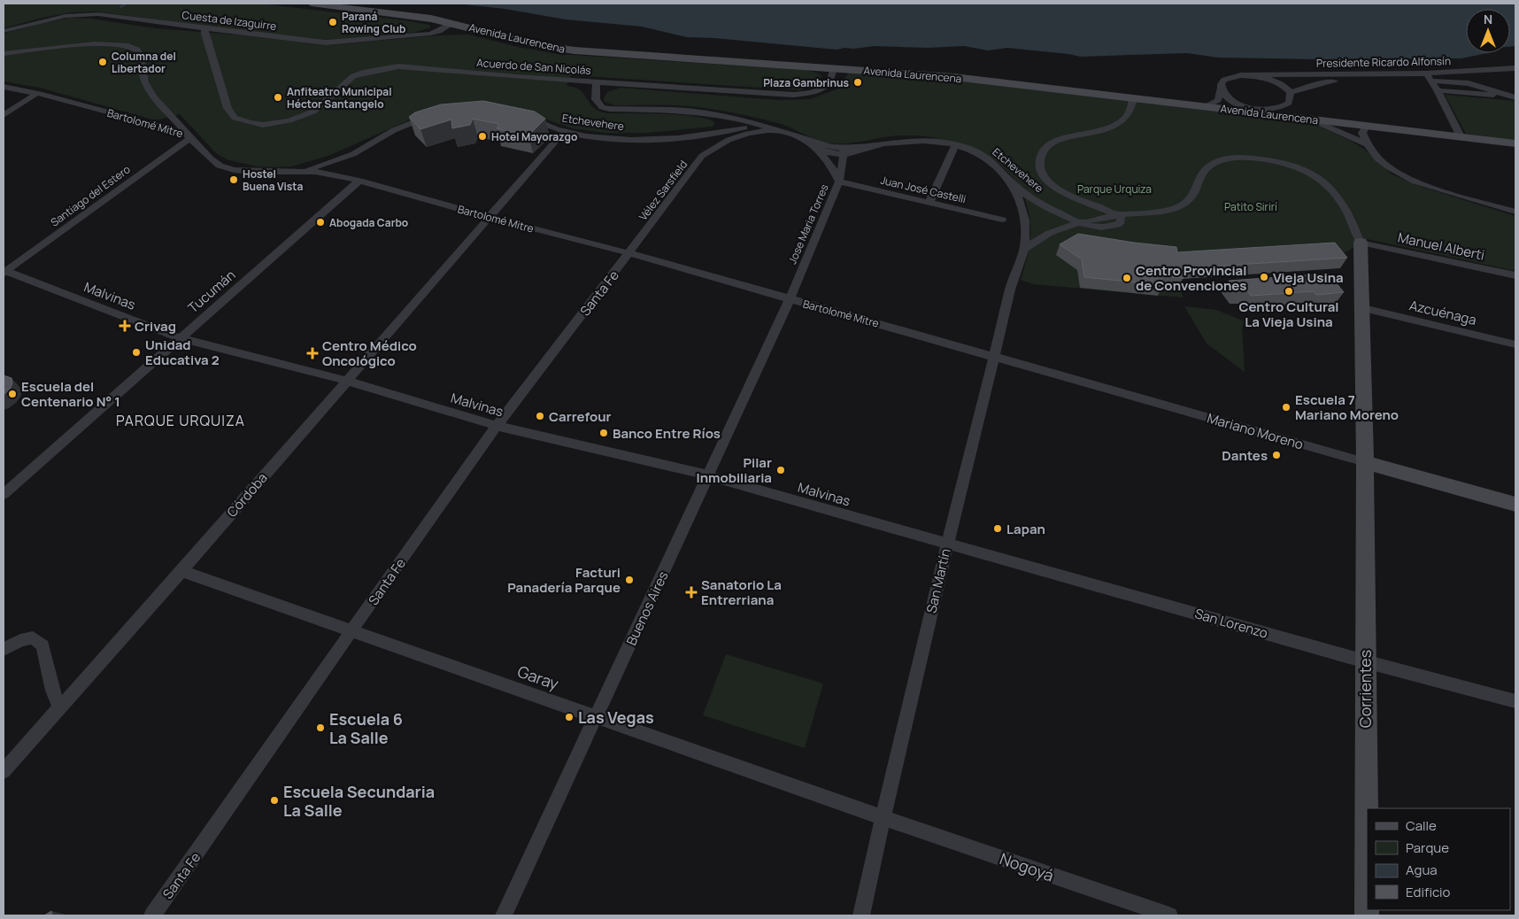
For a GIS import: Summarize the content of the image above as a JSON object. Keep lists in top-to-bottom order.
{
  "streets": {
    "street": [
      "Cuesta de Izaguirre",
      "Avenida Laurencena",
      "Presidente Ricardo Alfonsín",
      "Acuerdo de San Nicolás",
      "Etchevehere",
      "Bartolomé Mitre",
      "Juan José Castelli",
      "Vélez Sarsfield",
      "Santiago del Estero",
      "Jose Maria Torres",
      "Manuel Alberti",
      "Tucumán",
      "Santa Fe",
      "Malvinas",
      "Azcuénaga",
      "Mariano Moreno",
      "Córdoba",
      "San Martín",
      "Buenos Aires",
      "San Lorenzo",
      "Garay",
      "Corrientes",
      "Nogoyá"
    ]
  },
  "crossings": [
    ["Cuesta de Izaguirre", "Avenida Laurencena"],
    ["Cuesta de Izaguirre", "Acuerdo de San Nicolás"],
    ["Avenida Laurencena", "Presidente Ricardo Alfonsín"],
    ["Avenida Laurencena", "Acuerdo de San Nicolás"],
    ["Acuerdo de San Nicolás", "Etchevehere"],
    ["Etchevehere", "Vélez Sarsfield"],
    ["Etchevehere", "Jose Maria Torres"],
    ["Etchevehere", "Córdoba"],
    ["Etchevehere", "San Martín"],
    ["Bartolomé Mitre", "Vélez Sarsfield"],
    ["Bartolomé Mitre", "Santiago del Estero"],
    ["Bartolomé Mitre", "Jose Maria Torres"],
    ["Bartolomé Mitre", "Tucumán"],
    ["Bartolomé Mitre", "Santa Fe"],
    ["Bartolomé Mitre", "Mariano Moreno"],
    ["Bartolomé Mitre", "Córdoba"],
    ["Bartolomé Mitre", "San Martín"],
    ["Bartolomé Mitre", "Buenos Aires"],
    ["Juan José Castelli", "Jose Maria Torres"],
    ["Vélez Sarsfield", "Santa Fe"],
    ["Santiago del Estero", "Malvinas"],
    ["Jose Maria Torres", "Buenos Aires"],
    ["Manuel Alberti", "Corrientes"],
    ["Tucumán", "Malvinas"],
    ["Santa Fe", "Malvinas"],
    ["Santa Fe", "Garay"],
    ["Malvinas", "Córdoba"],
    ["Malvinas", "San Martín"],
    ["Malvinas", "Buenos Aires"],
    ["Malvinas", "San Lorenzo"],
    ["Azcuénaga", "Corrientes"],
    ["Mariano Moreno", "San Martín"],
    ["Mariano Moreno", "Corrientes"],
    ["Córdoba", "Garay"],
    ["San Martín", "San Lorenzo"],
    ["San Martín", "Garay"],
    ["San Martín", "Nogoyá"],
    ["Buenos Aires", "Garay"],
    ["San Lorenzo", "Corrientes"],
    ["Garay", "Nogoyá"]
  ],
  "districts": ["PARQUE URQUIZA"],
  "parks": ["Parque Urquiza", "Patito Sirirí"],
  "places": {
    "other": [
      "Paraná Rowing Club",
      "Columna del Libertador",
      "Plaza Gambrinus",
      "Anfiteatro Municipal Héctor Santangelo",
      "Hotel Mayorazgo",
      "Hostel Buena Vista",
      "Abogada Carbo",
      "Vieja Usina",
      "Centro Provincial de Convenciones",
      "Centro Cultural La Vieja Usina",
      "Unidad Educativa 2",
      "Escuela del Centenario N° 1",
      "Escuela 7 Mariano Moreno",
      "Carrefour",
      "Banco Entre Ríos",
      "Dantes",
      "Pilar Inmobiliaria",
      "Lapan",
      "Facturi Panadería Parque",
      "Las Vegas",
      "Escuela 6 La Salle",
      "Escuela Secundaria La Salle"
    ],
    "health": ["Crivag", "Centro Médico Oncológico", "Sanatorio La Entrerriana"]
  },
  "legend": [
    "Calle",
    "Parque",
    "Agua",
    "Edificio"
  ],
  "north": "top"
}
